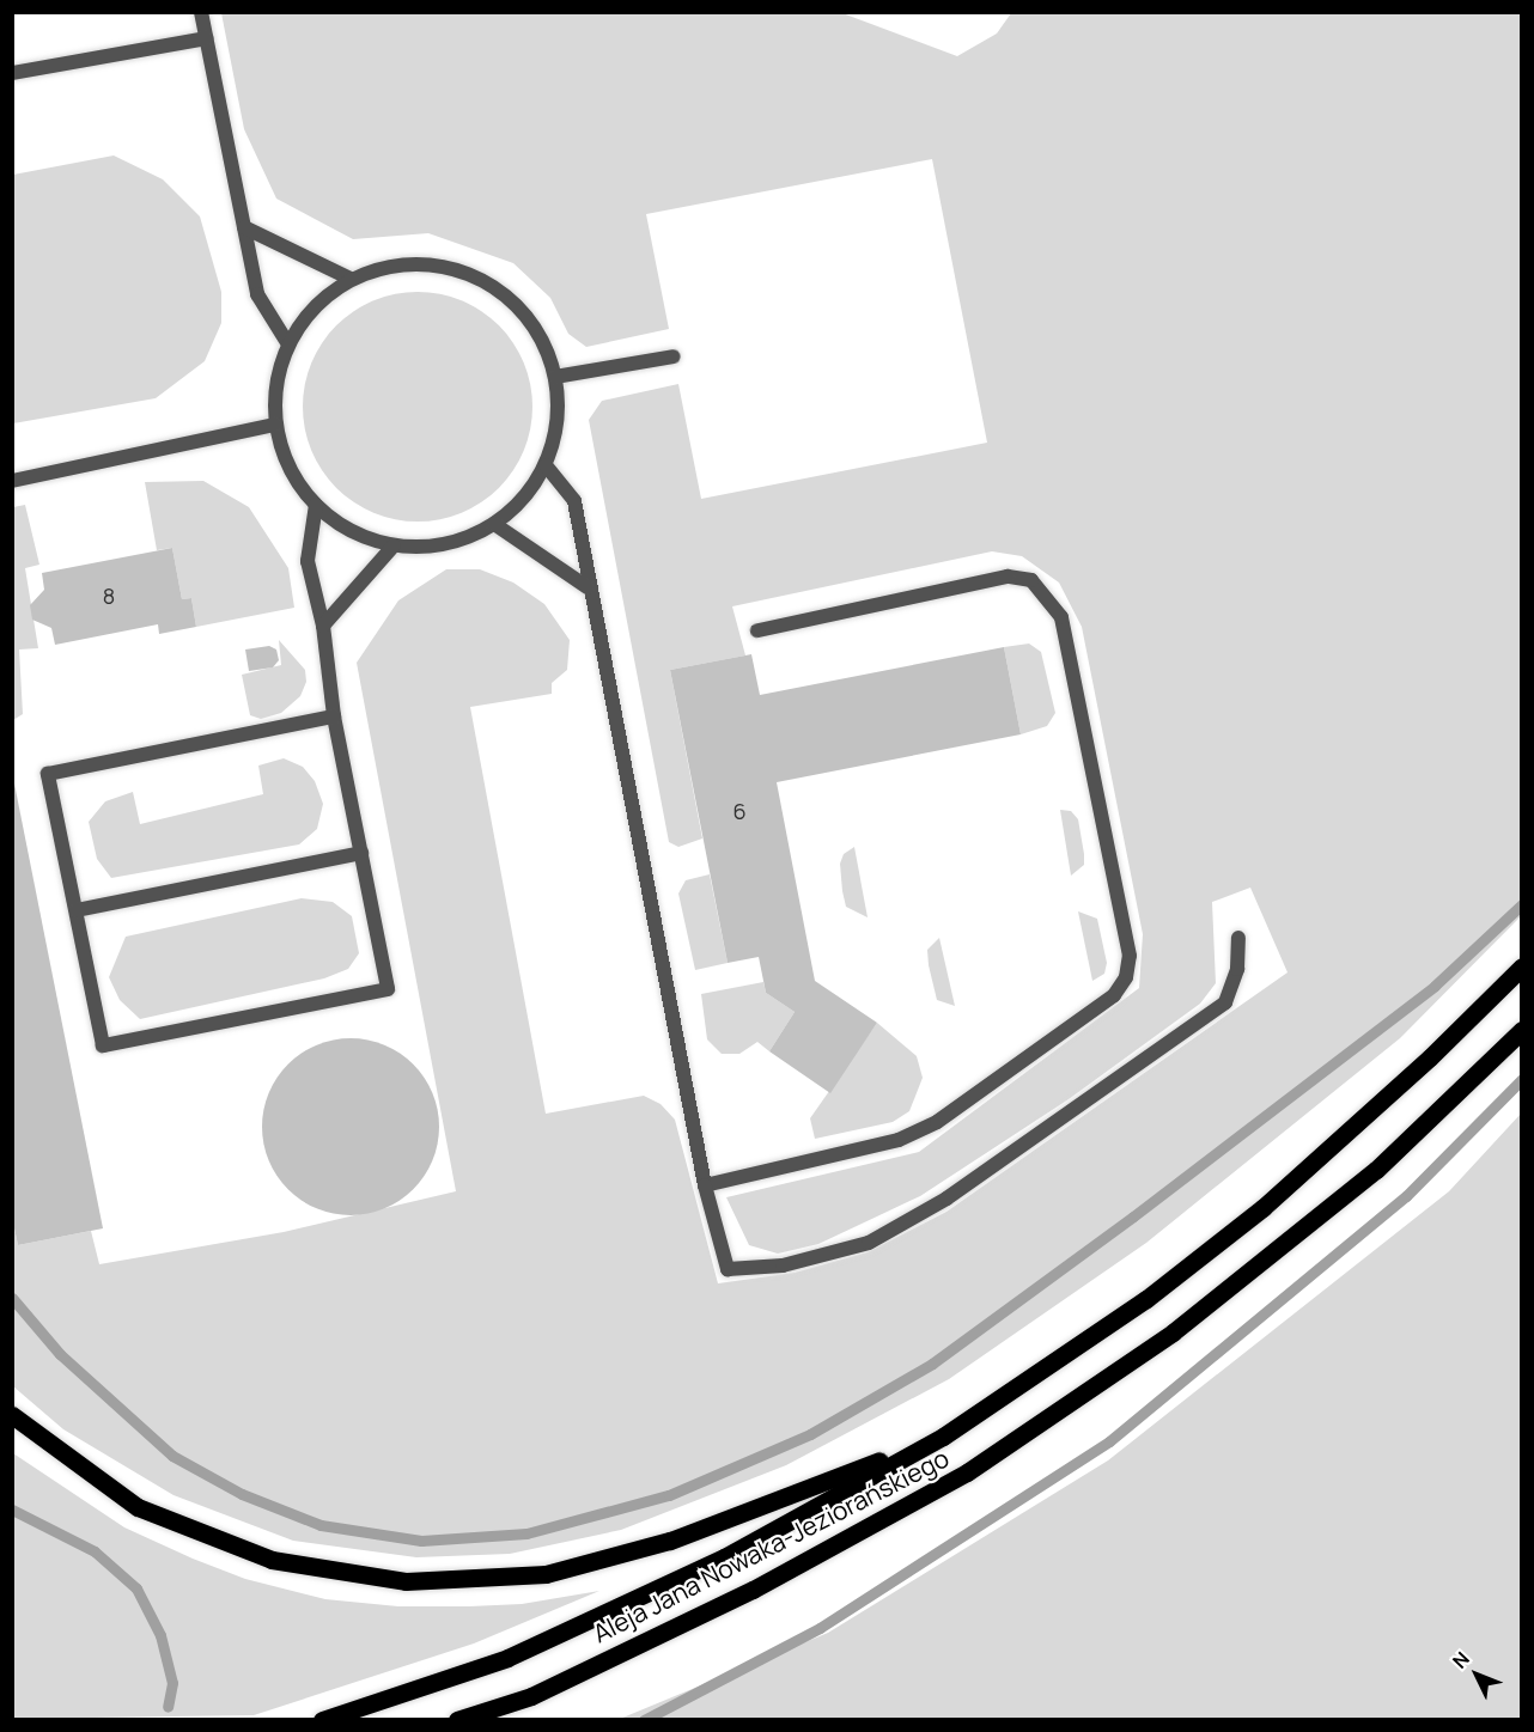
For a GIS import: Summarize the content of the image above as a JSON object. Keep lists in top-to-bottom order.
{
  "streets": {
    "main road": ["Aleja Jana Nowaka-Jeziorańskiego"]
  },
  "house_numbers": ["8", "6"],
  "north": "top left"
}
